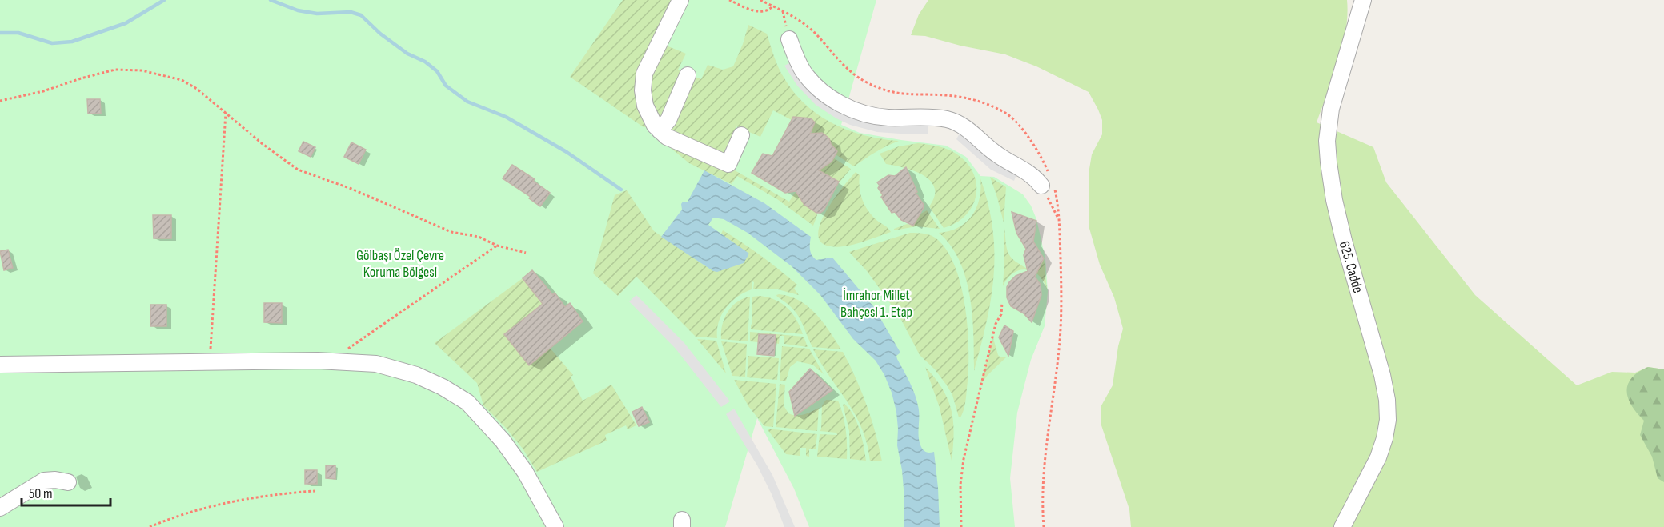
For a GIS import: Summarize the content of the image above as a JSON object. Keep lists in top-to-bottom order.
{
  "streets": {
    "street": ["625. Cadde"]
  },
  "parks": ["Gölbaşı Özel Çevre Koruma Bölgesi", "İmrahor Millet Bahçesi 1. Etap"],
  "scale_bar": "50 m"
}
